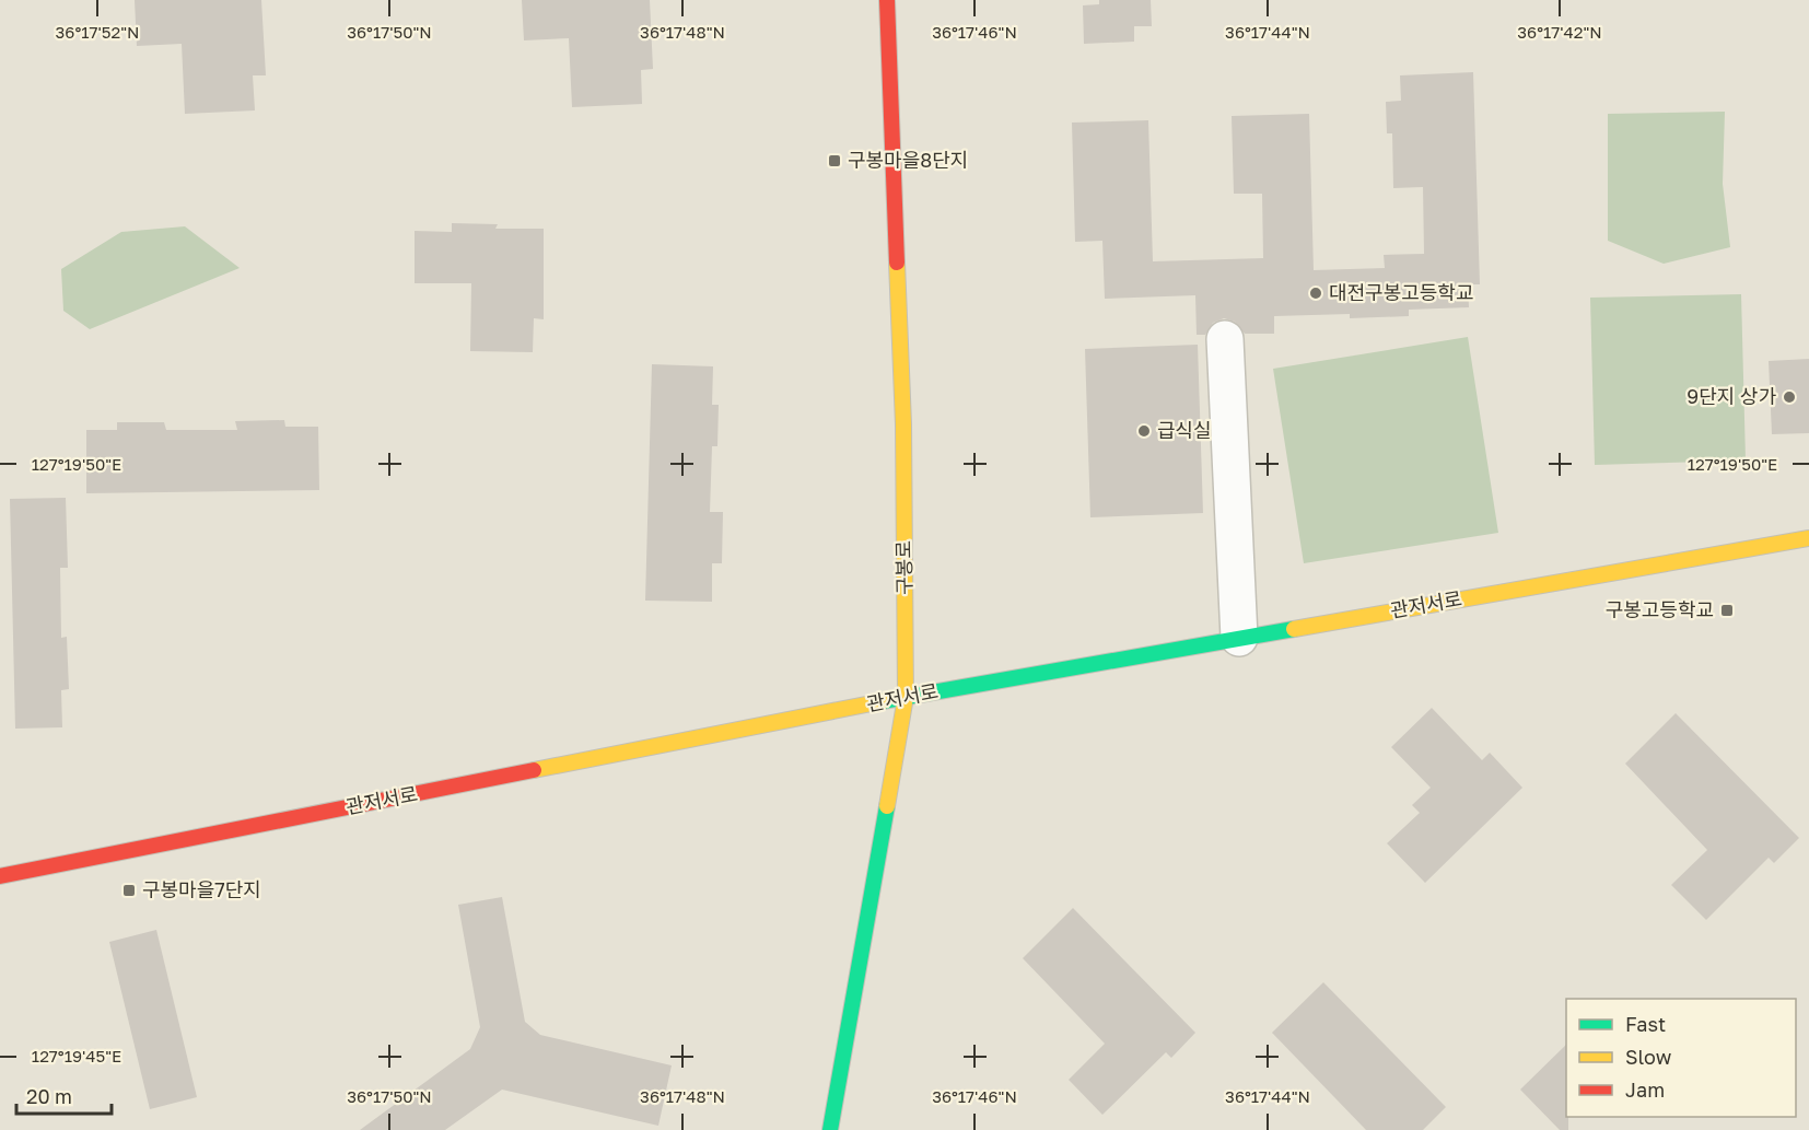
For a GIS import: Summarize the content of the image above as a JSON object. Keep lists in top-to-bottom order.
{
  "streets": {
    "street": ["구봉로", "관저서로"]
  },
  "crossings": [
    ["구봉로", "관저서로"]
  ],
  "places": {
    "transit": ["구봉마을8단지", "구봉고등학교", "구봉마을7단지"],
    "other": ["대전구봉고등학교", "9단지 상가", "급식실"]
  },
  "legend": ["Fast", "Slow", "Jam"],
  "scale_bar": "20 m",
  "coordinates": [
    "36°17'52\"N",
    "36°17'50\"N",
    "36°17'48\"N",
    "36°17'46\"N",
    "36°17'44\"N",
    "36°17'42\"N",
    "127°19'50\"E",
    "127°19'45\"E"
  ]
}
